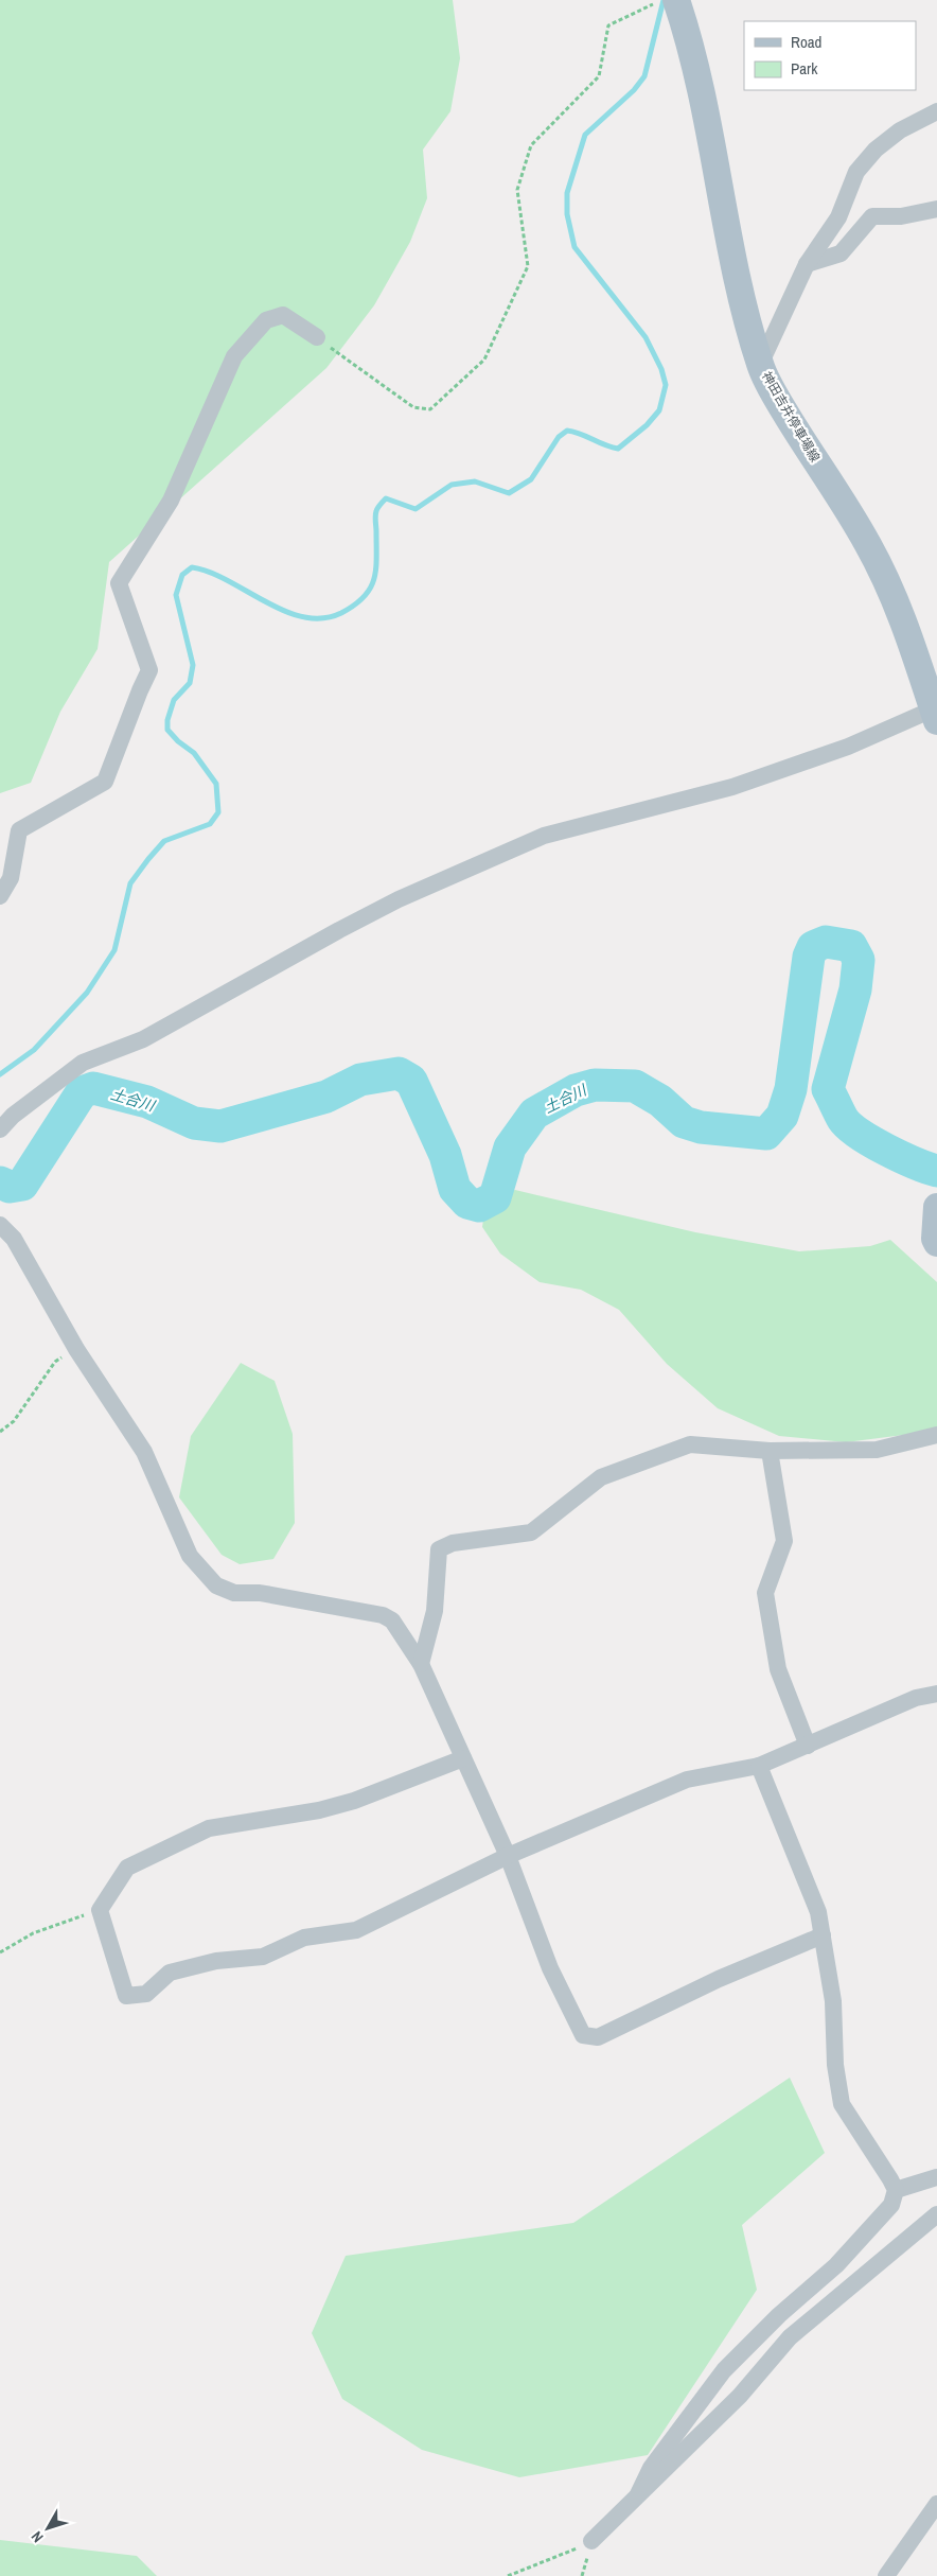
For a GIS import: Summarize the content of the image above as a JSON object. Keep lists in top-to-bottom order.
{
  "streets": {
    "main road": ["神田吉井停車場線"]
  },
  "water": ["土合川"],
  "legend": ["Road", "Park"],
  "north": "bottom left"
}
